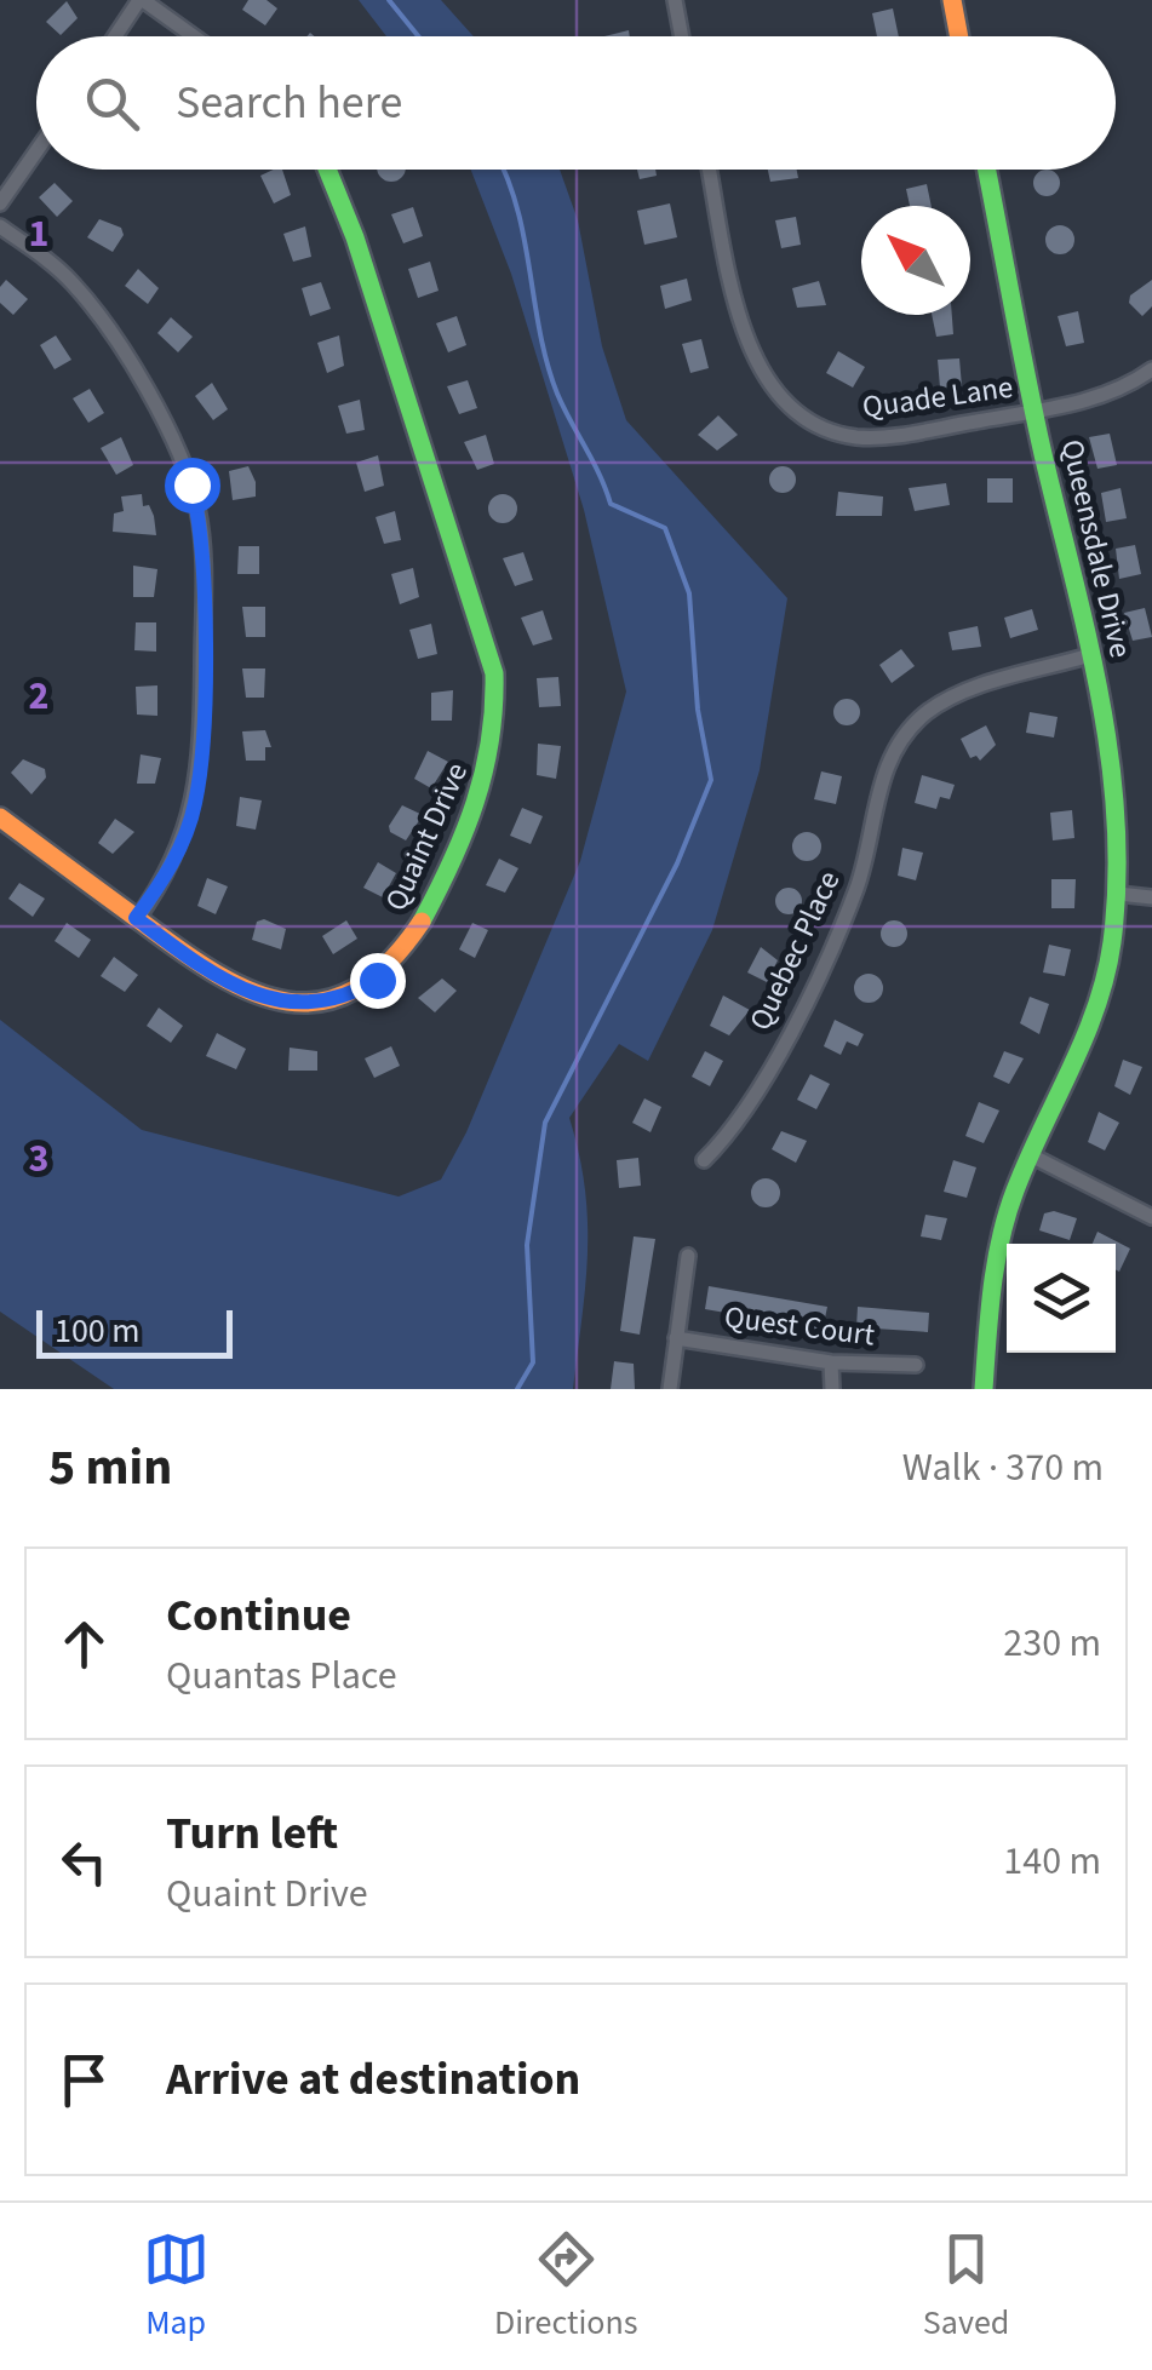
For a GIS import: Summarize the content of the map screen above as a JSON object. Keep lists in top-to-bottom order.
{
  "streets": {
    "street": [
      "Quade Lane",
      "Queensdale Drive",
      "Quaint Drive",
      "Quebec Place",
      "Quest Court"
    ]
  },
  "crossings": [
    ["Quade Lane", "Queensdale Drive"],
    ["Queensdale Drive", "Quebec Place"]
  ],
  "scale_bar": "100 m",
  "north": "top left",
  "page": {
    "search": "Search here",
    "scale": "100 m",
    "heading": ["5 min", "Walk · 370 m"],
    "list": [
      ["Continue", "Quantas Place", "230 m"],
      ["Turn left", "Quaint Drive", "140 m"],
      "Arrive at destination"
    ],
    "nav": ["Map", "Directions", "Saved"]
  },
  "grid": {
    "rows": ["1", "2", "3"]
  }
}
